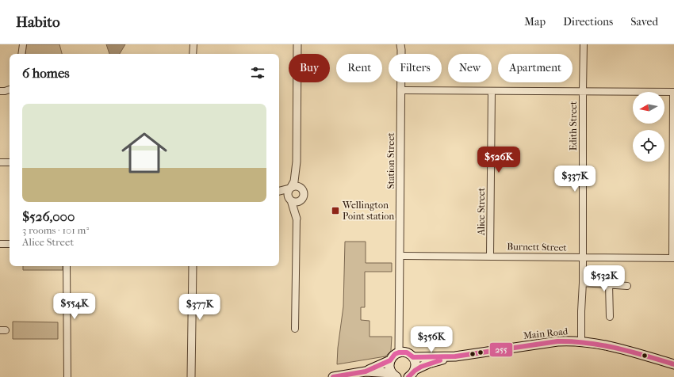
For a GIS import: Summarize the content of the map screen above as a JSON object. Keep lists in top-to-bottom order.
{
  "streets": {
    "main road": ["Main Road"],
    "street": [
      "Edith Street",
      "Station Street",
      "Alice Street",
      "Burnett Street"
    ]
  },
  "crossings": [
    ["Edith Street", "Burnett Street"],
    ["Edith Street", "Main Road"],
    ["Station Street", "Burnett Street"],
    ["Station Street", "Main Road"],
    ["Alice Street", "Burnett Street"]
  ],
  "places": {
    "transit": ["Wellington Point station"]
  },
  "lines": ["transit line 255"],
  "north": "left",
  "page": {
    "header": "Habito",
    "nav": ["Map", "Directions", "Saved"],
    "chip": [
      "Buy",
      "Rent",
      "Filters",
      "New",
      "Apartment"
    ],
    "heading": "6 homes",
    "list": [
      {
        "name": "$526,000",
        "note": "3 rooms · 101 m² · Alice Street"
      }
    ],
    "price": [
      "$526K",
      "$337K",
      "$532K",
      "$554K",
      "$377K",
      "$356K"
    ]
  }
}
